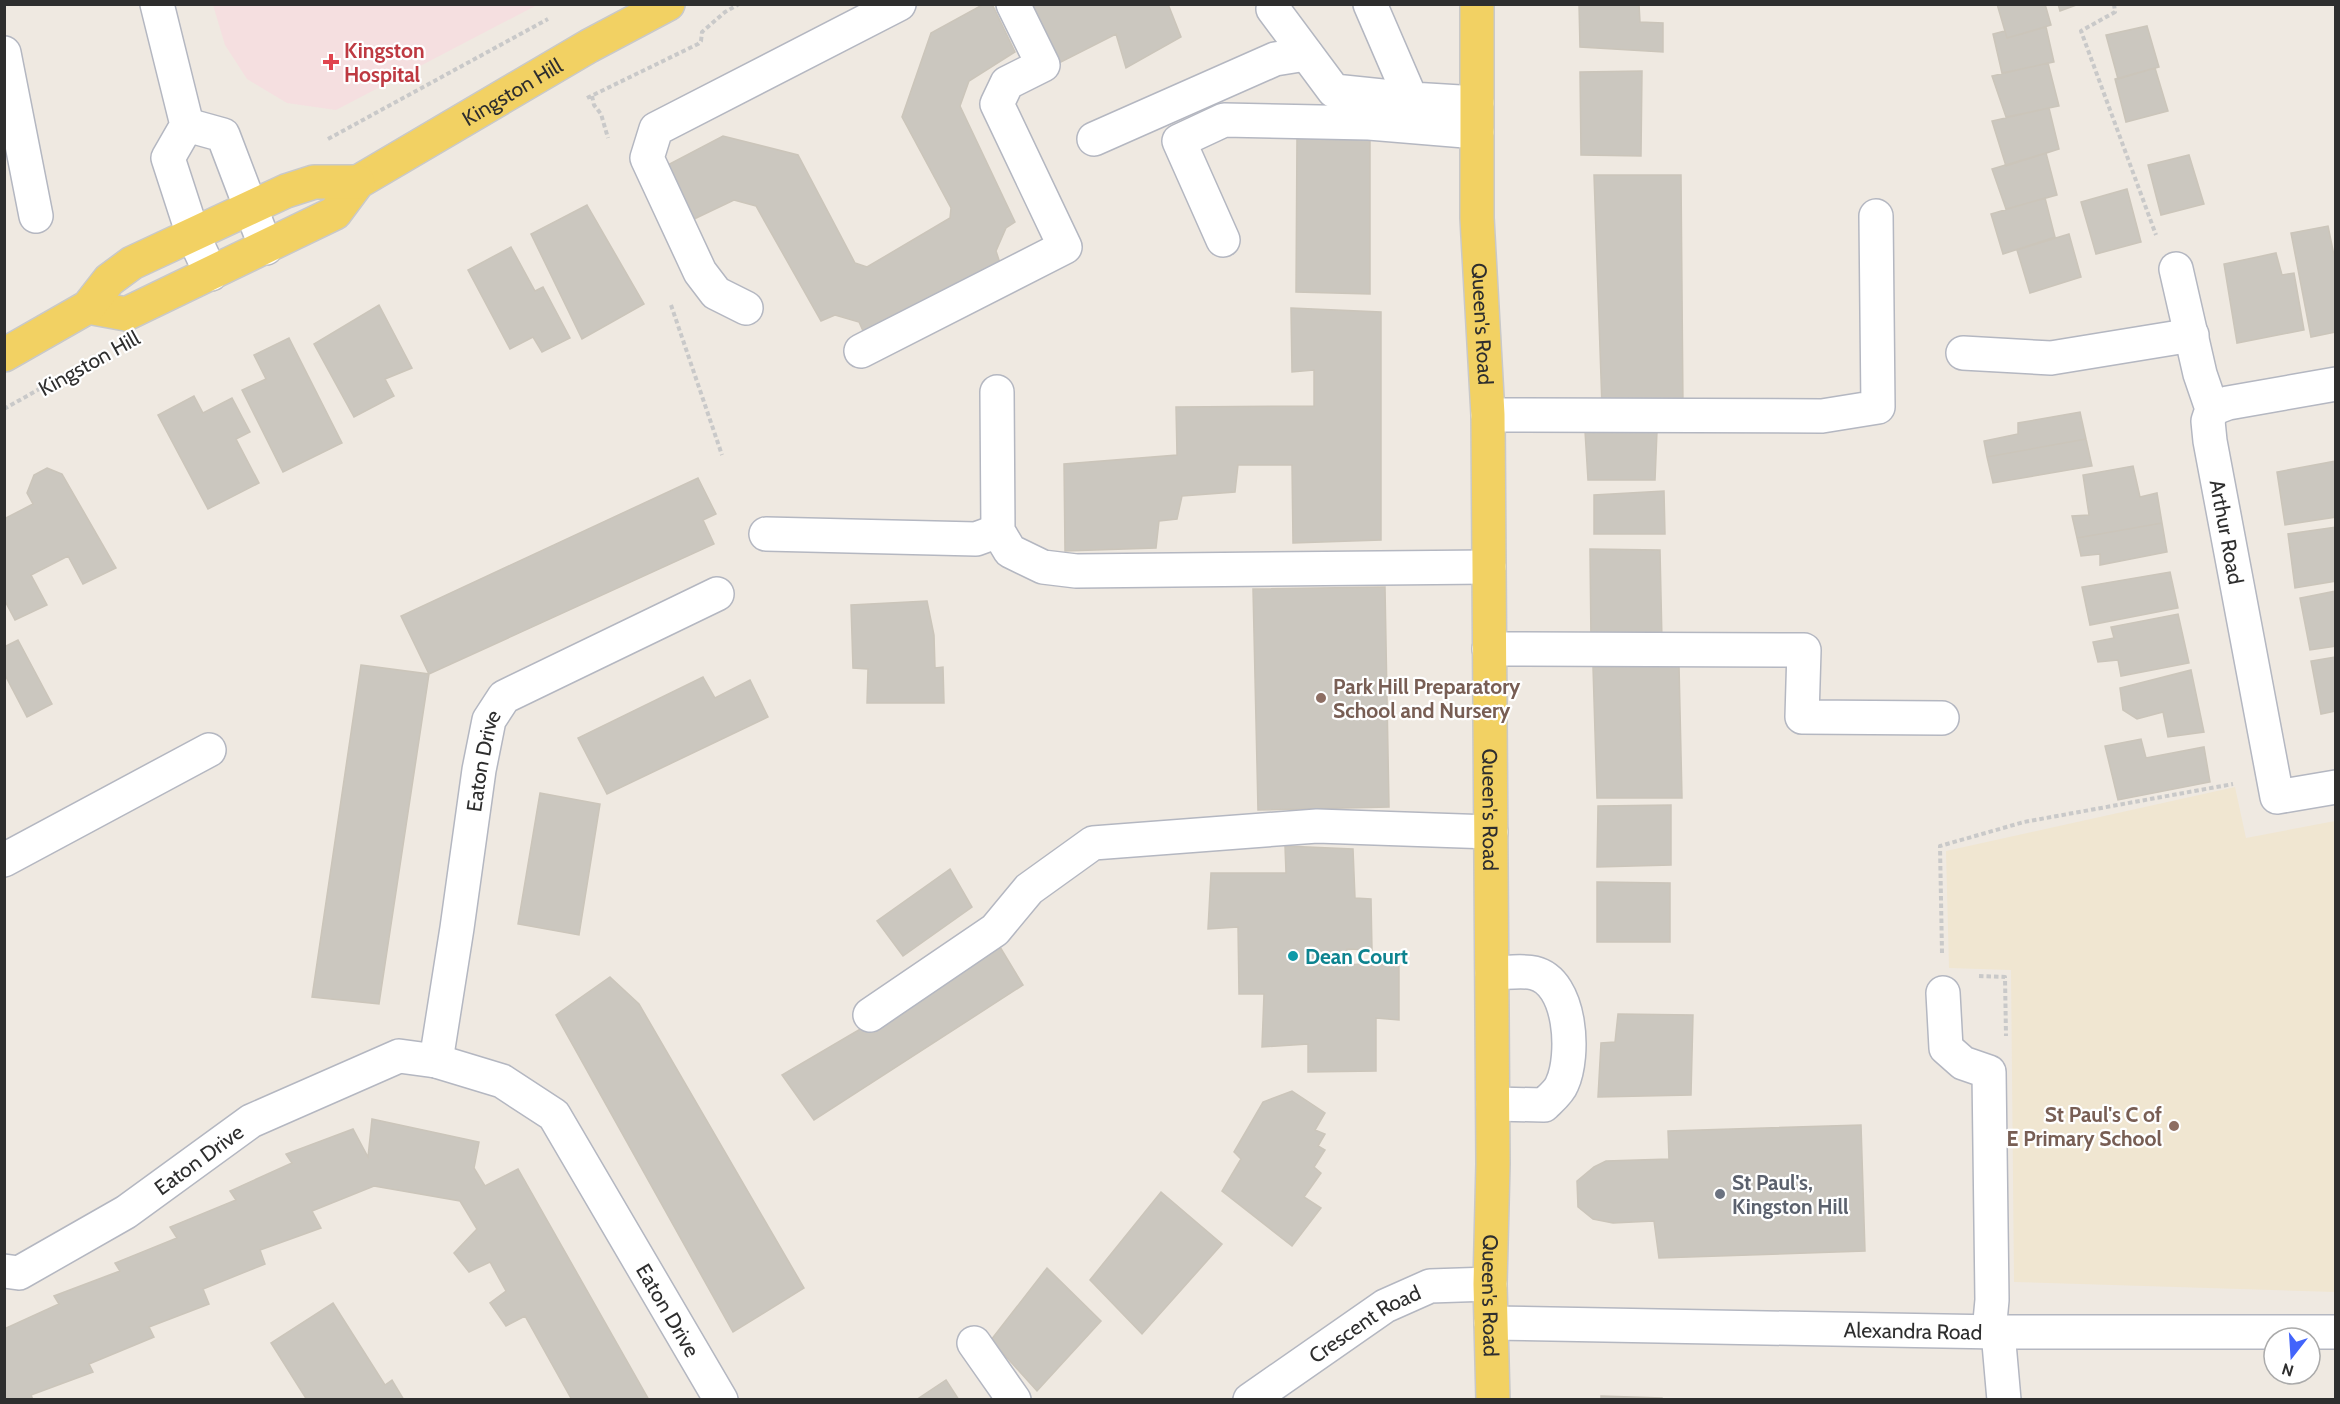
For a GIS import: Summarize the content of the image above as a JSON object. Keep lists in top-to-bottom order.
{
  "streets": {
    "main road": ["Kingston Hill", "Queen's Road"],
    "street": [
      "Arthur Road",
      "Eaton Drive",
      "Crescent Road",
      "Alexandra Road"
    ]
  },
  "crossings": [
    ["Queen's Road", "Crescent Road"],
    ["Queen's Road", "Alexandra Road"]
  ],
  "places": {
    "health": ["Kingston Hospital"],
    "other": [
      "Park Hill Preparatory School and Nursery",
      "Dean Court",
      "St Paul's C of E Primary School",
      "St Paul's, Kingston Hill"
    ]
  },
  "north": "bottom"
}
